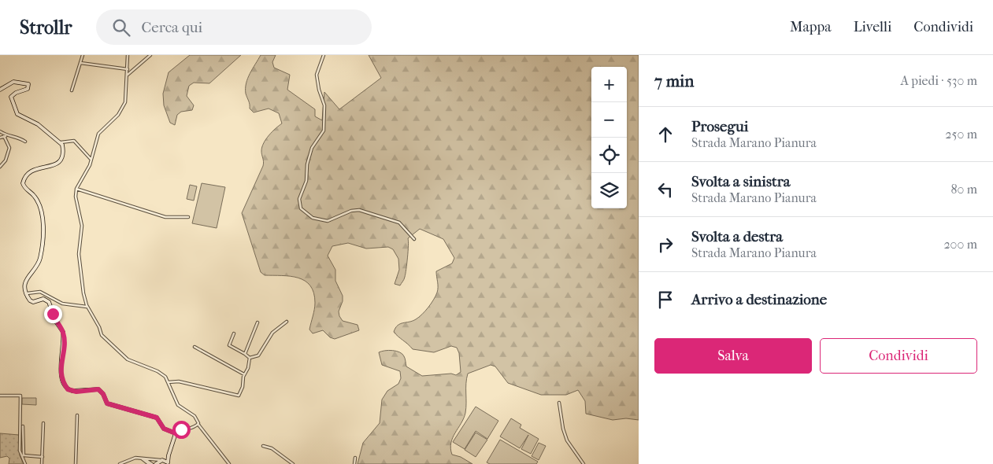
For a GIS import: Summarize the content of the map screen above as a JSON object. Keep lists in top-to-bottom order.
{
  "page": {
    "header": "Strollr",
    "search": "Cerca qui",
    "nav": ["Mappa", "Livelli", "Condividi"],
    "heading": ["7 min", "A piedi · 530 m"],
    "map_buttons": ["+", "−"],
    "list": [
      ["Prosegui", "Strada Marano Pianura", "250 m"],
      ["Svolta a sinistra", "Strada Marano Pianura", "80 m"],
      ["Svolta a destra", "Strada Marano Pianura", "200 m"],
      "Arrivo a destinazione"
    ],
    "buttons": ["Salva", "Condividi"]
  }
}
